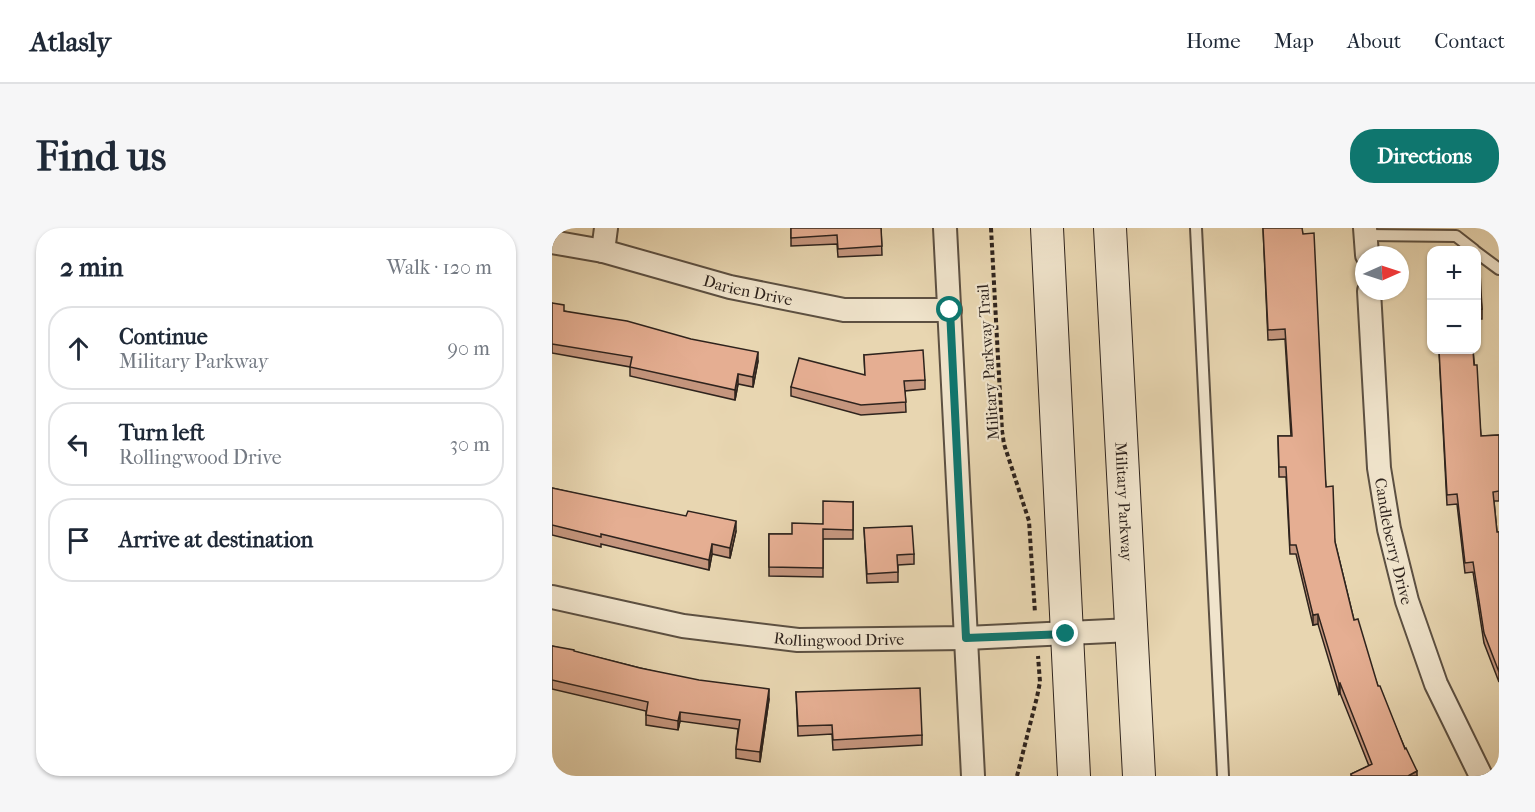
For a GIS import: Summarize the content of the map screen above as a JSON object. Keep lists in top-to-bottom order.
{
  "streets": {
    "main road": ["Military Parkway"],
    "street": ["Darien Drive", "Candleberry Drive", "Rollingwood Drive"],
    "path": ["Military Parkway Trail"]
  },
  "crossings": [
    ["Military Parkway Trail", "Rollingwood Drive"],
    ["Military Parkway", "Rollingwood Drive"]
  ],
  "north": "right",
  "page": {
    "header": "Atlasly",
    "nav": [
      "Home",
      "Map",
      "About",
      "Contact"
    ],
    "buttons": "Directions",
    "title": "Find us",
    "heading": ["2 min", "Walk · 120 m"],
    "map_buttons": ["+", "−"],
    "list": [
      ["Continue", "Military Parkway", "90 m"],
      ["Turn left", "Rollingwood Drive", "30 m"],
      "Arrive at destination"
    ]
  }
}
